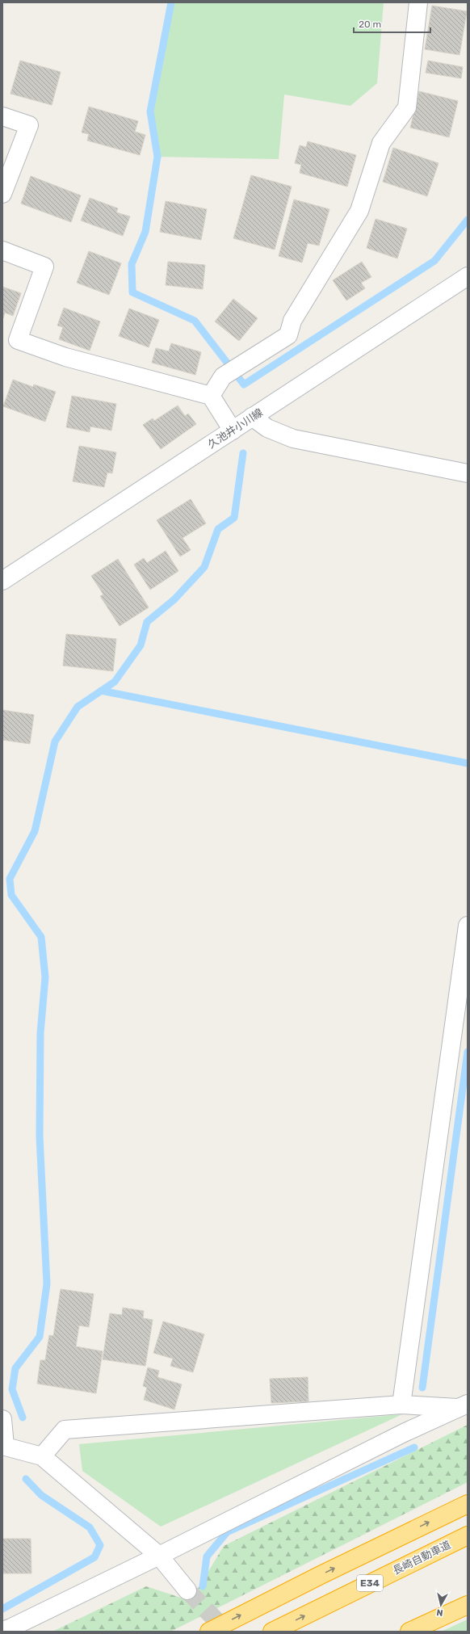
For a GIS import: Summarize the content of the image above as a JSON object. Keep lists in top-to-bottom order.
{
  "streets": {
    "highway": ["長崎自動車道", "E34"],
    "street": ["久池井小川線"]
  },
  "scale_bar": "20 m",
  "north": "bottom"
}
